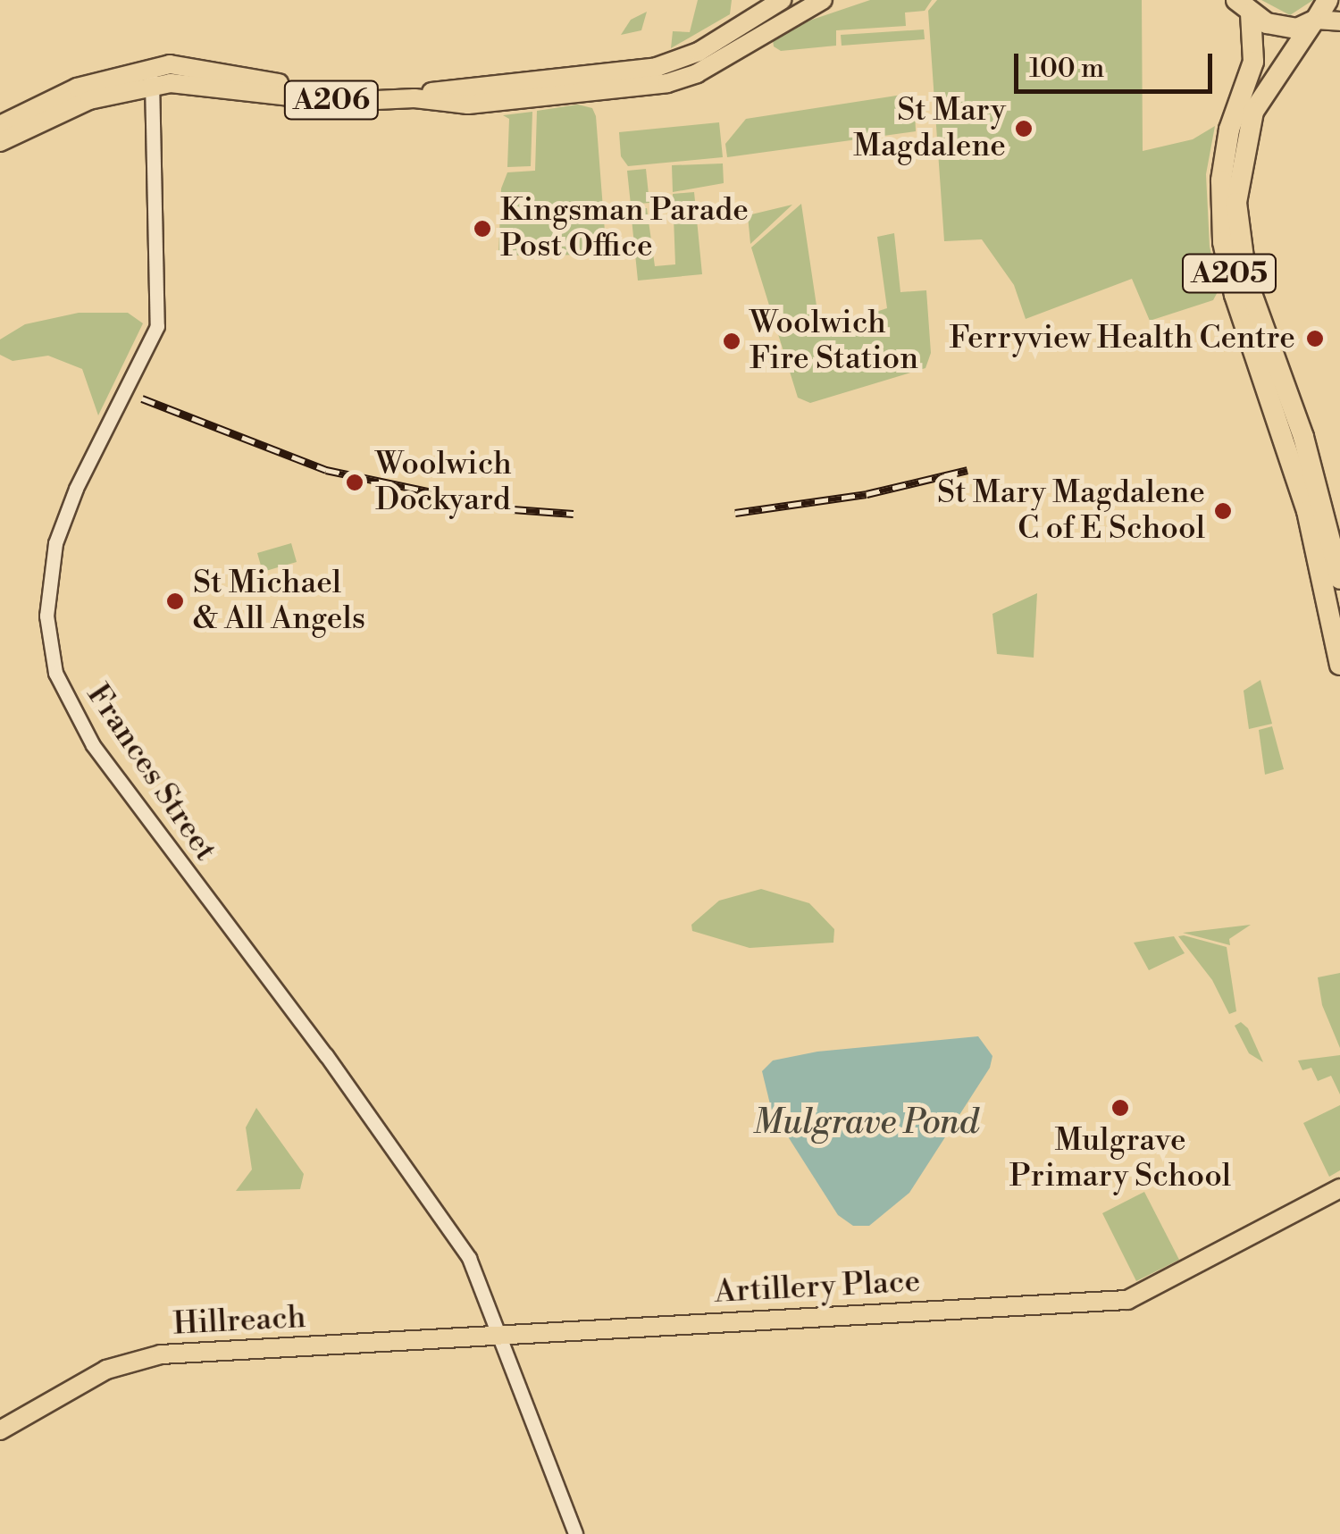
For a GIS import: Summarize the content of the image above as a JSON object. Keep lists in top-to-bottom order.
{
  "streets": {
    "highway": ["A205"],
    "main road": ["A206", "Artillery Place", "Hillreach"],
    "street": ["Frances Street"]
  },
  "crossings": [
    ["A206", "Frances Street"],
    ["Frances Street", "Artillery Place"],
    ["Frances Street", "Hillreach"],
    ["Artillery Place", "Hillreach"]
  ],
  "water": ["Mulgrave Pond"],
  "places": [
    "St Mary Magdalene",
    "Kingsman Parade Post Office",
    "Ferryview Health Centre",
    "Woolwich Fire Station",
    "Woolwich Dockyard",
    "St Mary Magdalene C of E School",
    "St Michael & All Angels",
    "Mulgrave Primary School"
  ],
  "scale_bar": "100 m"
}
